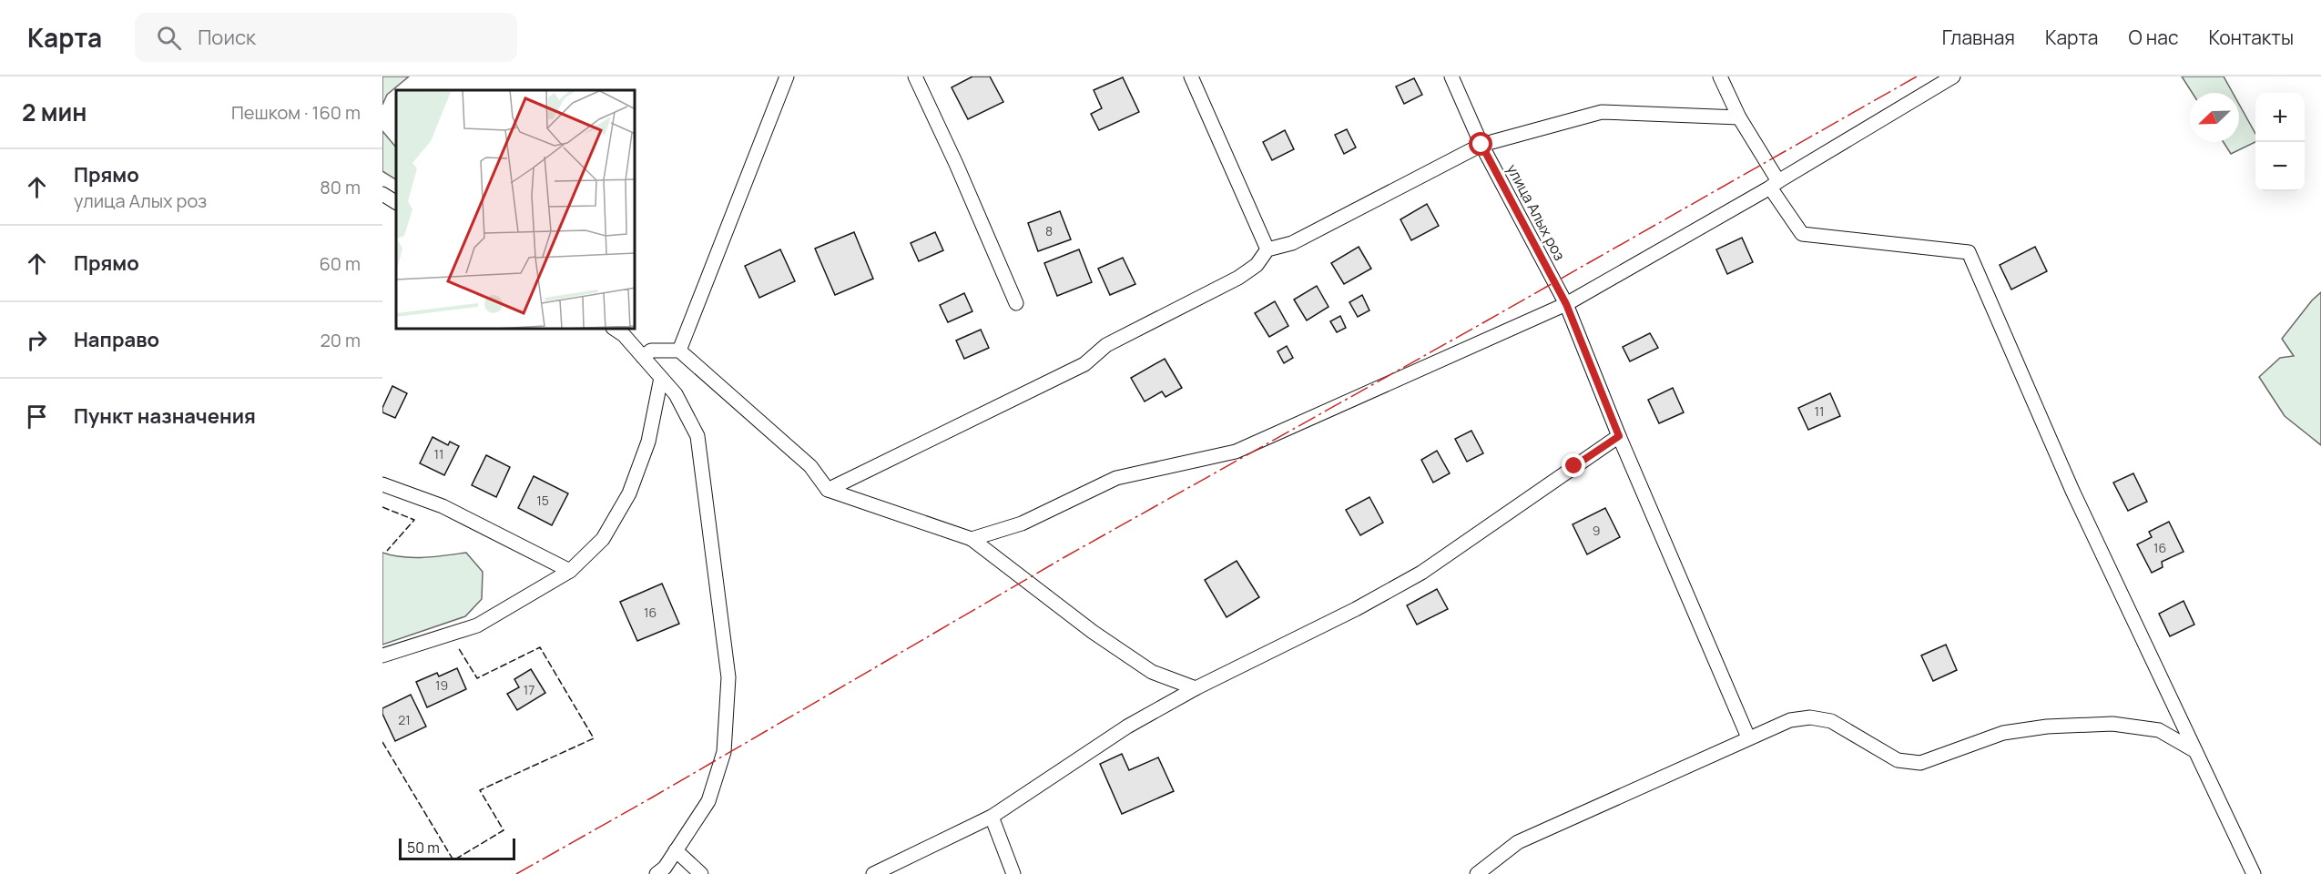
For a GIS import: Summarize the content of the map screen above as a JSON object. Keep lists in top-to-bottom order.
{
  "streets": {
    "street": ["улица Алых роз"]
  },
  "house_numbers": [
    "8",
    "11",
    "11",
    "15",
    "9",
    "16",
    "16",
    "19",
    "17",
    "21"
  ],
  "scale_bar": "50 m",
  "north": "bottom left",
  "page": {
    "header": "Карта",
    "search": "Поиск",
    "nav": [
      "Главная",
      "Карта",
      "О нас",
      "Контакты"
    ],
    "heading": ["2 мин", "Пешком · 160 m"],
    "map_buttons": ["+", "−"],
    "list": [
      ["Прямо", "улица Алых роз", "80 m"],
      ["Прямо", "60 m"],
      ["Направо", "20 m"],
      "Пункт назначения"
    ],
    "scale": "50 m"
  }
}
